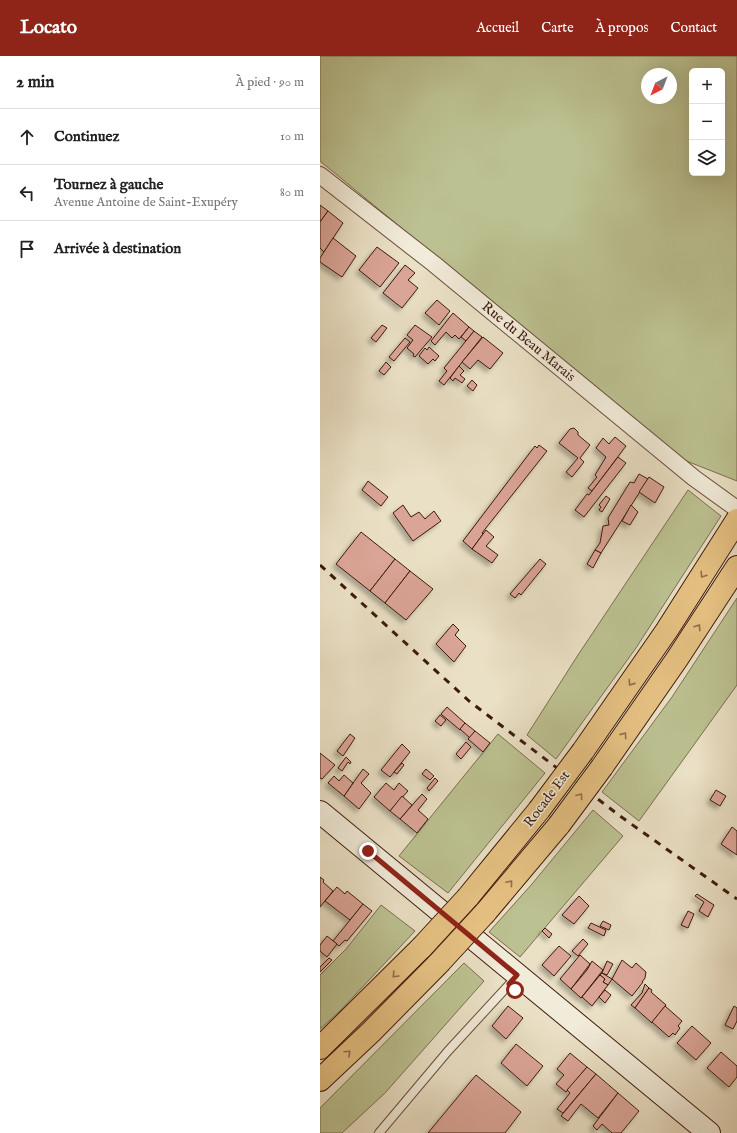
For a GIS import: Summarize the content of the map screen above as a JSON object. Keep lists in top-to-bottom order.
{
  "streets": {
    "highway": ["Rocade Est"],
    "street": ["Rue du Beau Marais"]
  },
  "north": "bottom left",
  "page": {
    "header": "Locato",
    "nav": [
      "Accueil",
      "Carte",
      "À propos",
      "Contact"
    ],
    "heading": ["2 min", "À pied · 90 m"],
    "map_buttons": ["+", "−"],
    "list": [
      ["Continuez", "10 m"],
      ["Tournez à gauche", "Avenue Antoine de Saint-Exupéry", "80 m"],
      "Arrivée à destination"
    ]
  }
}
